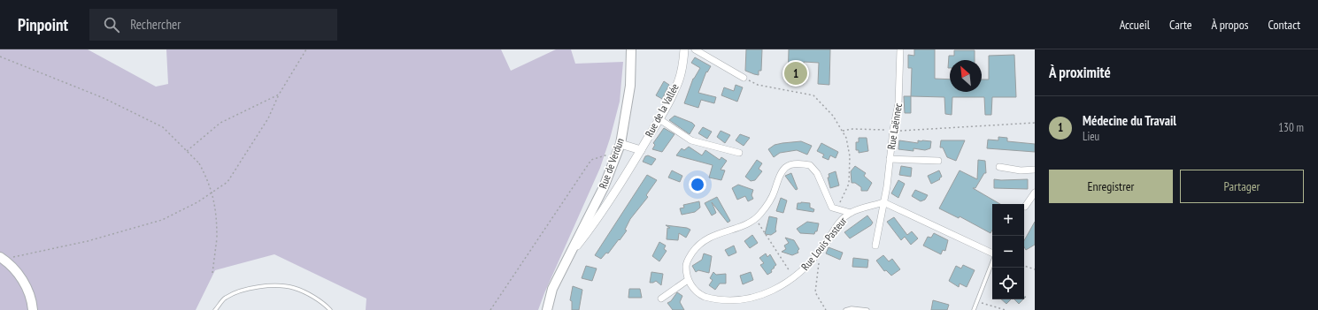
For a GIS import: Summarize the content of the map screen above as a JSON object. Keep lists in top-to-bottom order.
{
  "streets": {
    "main road": ["Rue de Verdun"],
    "street": ["Rue de la Vallée", "Rue Laënnec", "Rue Louis Pasteur"]
  },
  "crossings": [
    ["Rue de la Vallée", "Rue de Verdun"],
    ["Rue Laënnec", "Rue Louis Pasteur"]
  ],
  "north": "top left",
  "page": {
    "header": "Pinpoint",
    "search": "Rechercher",
    "nav": [
      "Accueil",
      "Carte",
      "À propos",
      "Contact"
    ],
    "heading": "À proximité",
    "pins": "1",
    "list": [
      {
        "mark": "1",
        "name": "Médecine du Travail",
        "note": "Lieu",
        "value": "130 m"
      }
    ],
    "buttons": ["Enregistrer", "Partager"],
    "map_buttons": ["+", "−"]
  }
}
